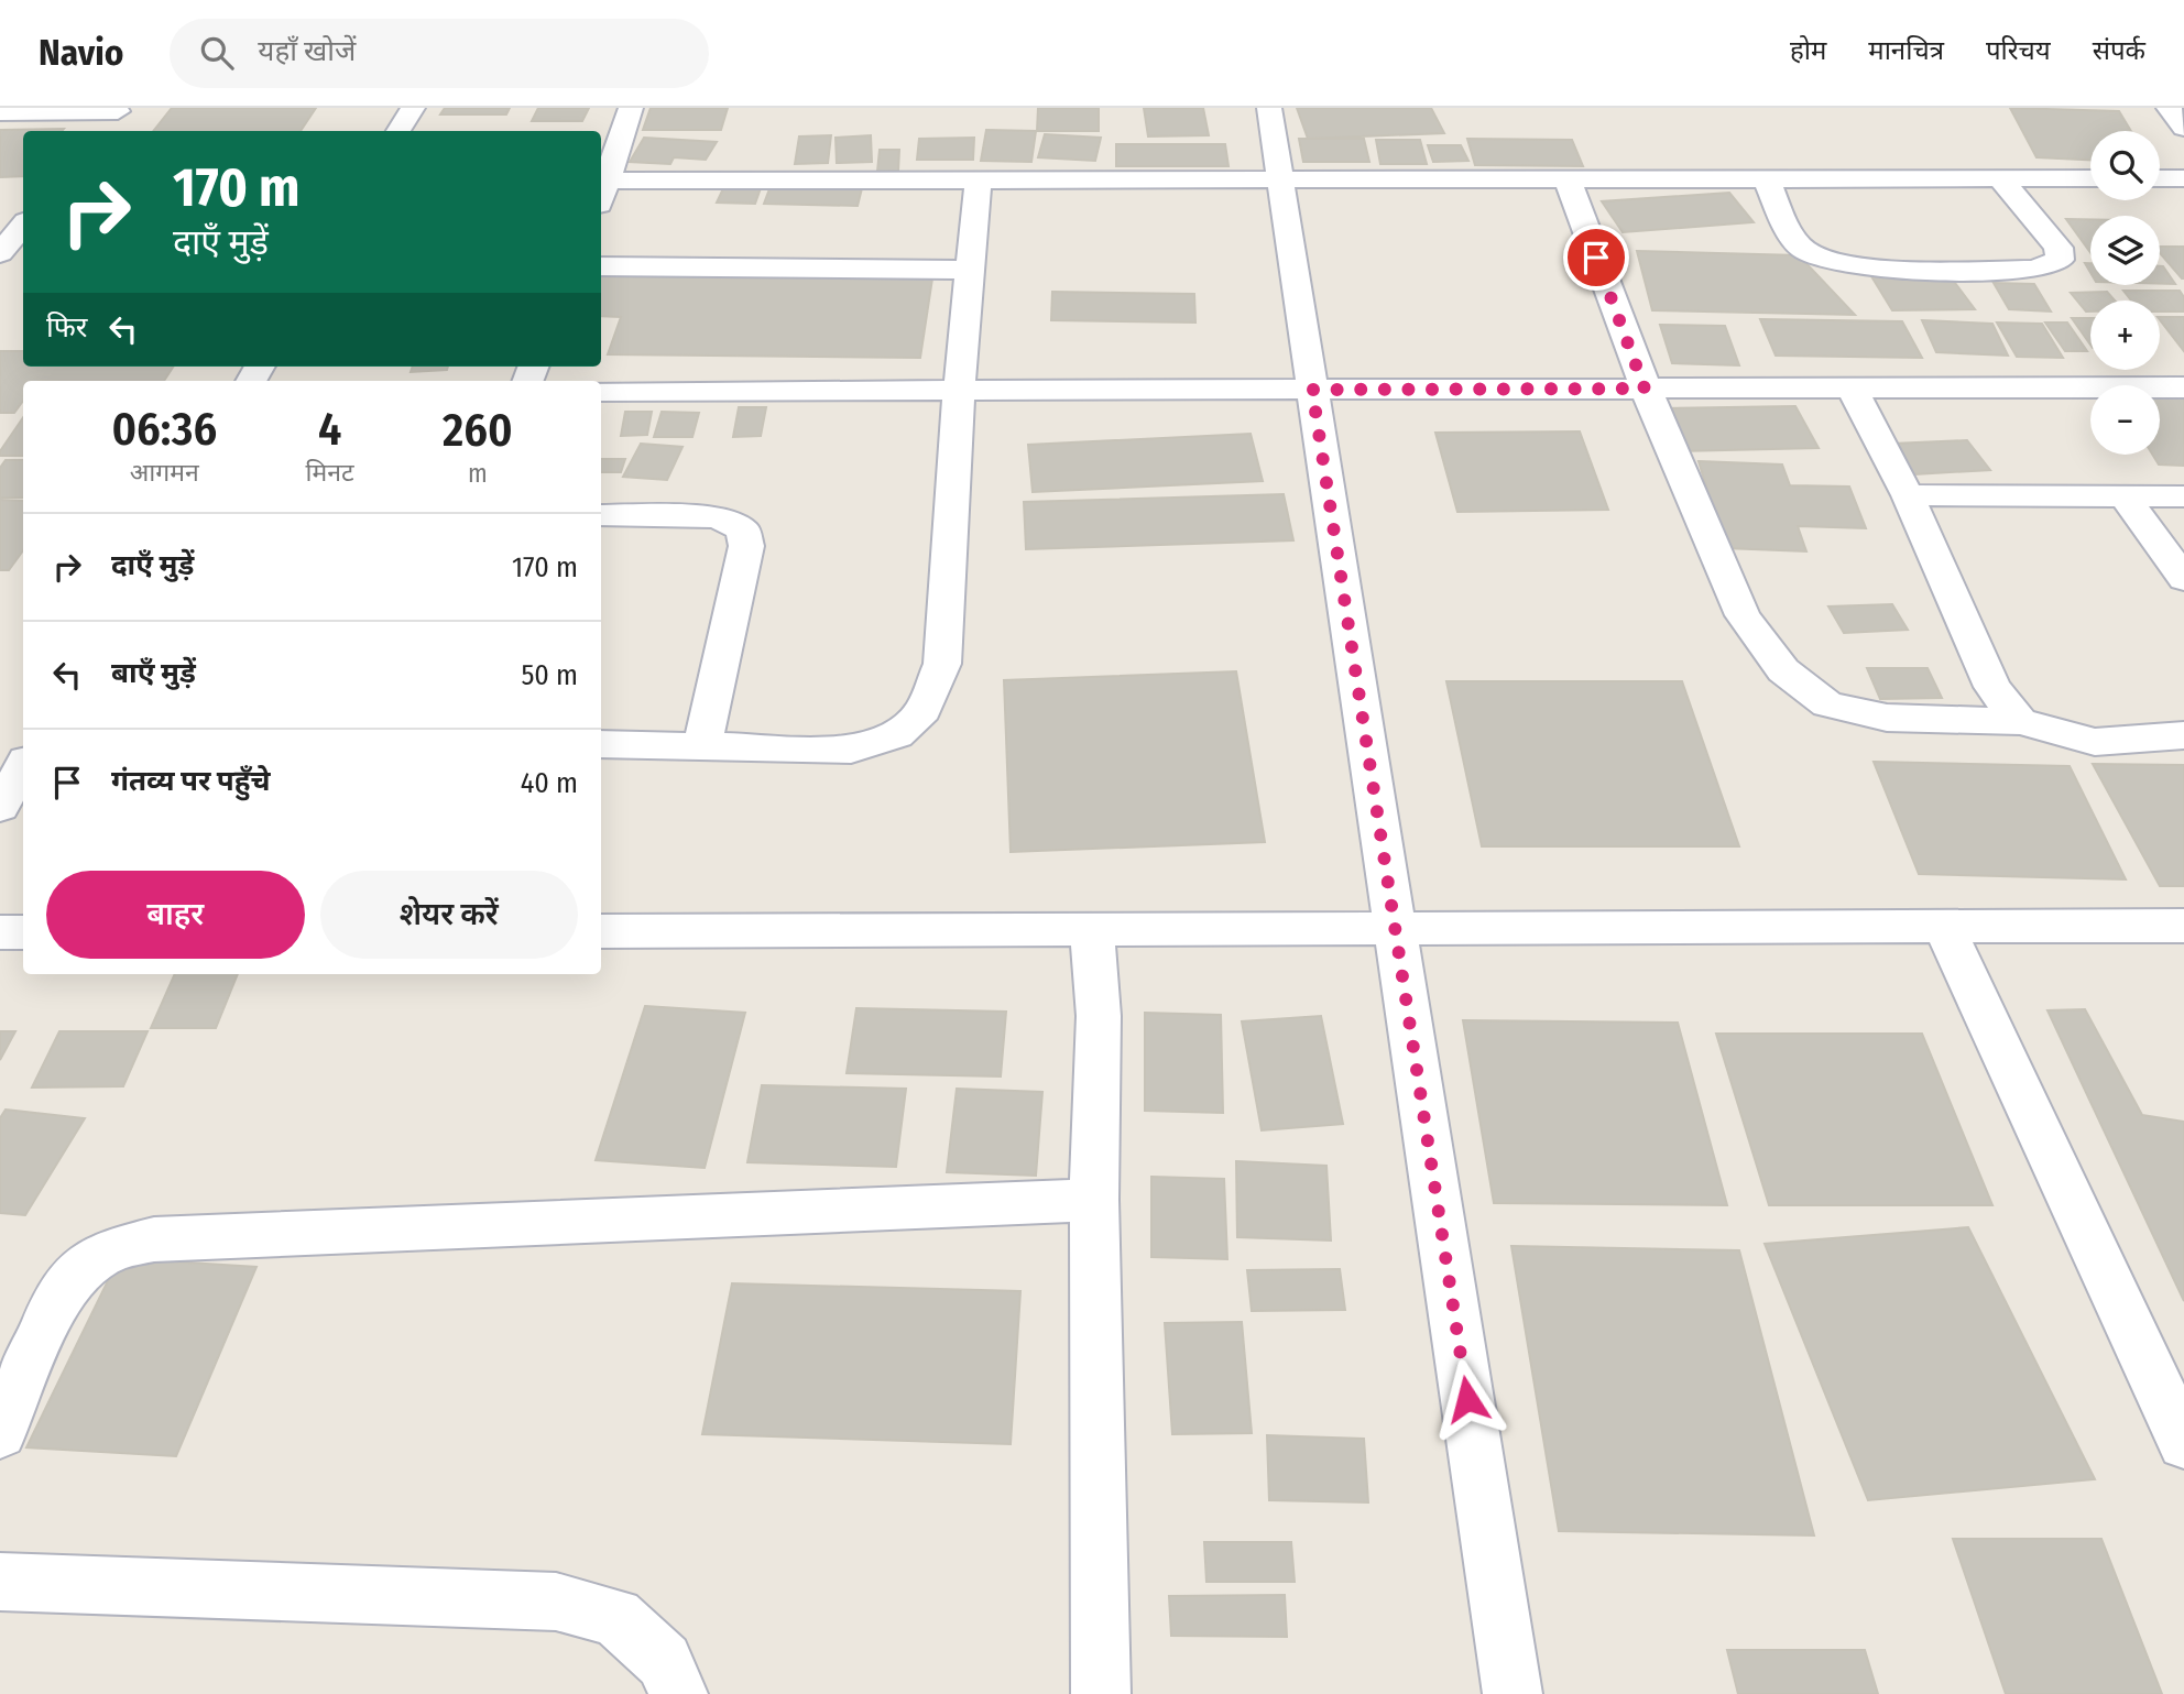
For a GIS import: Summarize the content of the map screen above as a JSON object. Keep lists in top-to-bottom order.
{
  "page": {
    "header": "Navio",
    "search": "यहाँ खोजें",
    "nav": [
      "होम",
      "मानचित्र",
      "परिचय",
      "संपर्क"
    ],
    "map_buttons": ["+", "−"],
    "turn": ["170 m", "दाएँ मुड़ें"],
    "then": "फिर",
    "eta": [
      "06:36",
      "आगमन",
      "4",
      "मिनट",
      "260",
      "m"
    ],
    "list": [
      {
        "name": "दाएँ मुड़ें",
        "value": "170 m"
      },
      {
        "name": "बाएँ मुड़ें",
        "value": "50 m"
      },
      {
        "name": "गंतव्य पर पहुँचे",
        "value": "40 m"
      }
    ],
    "buttons": ["बाहर", "शेयर करें"]
  }
}
